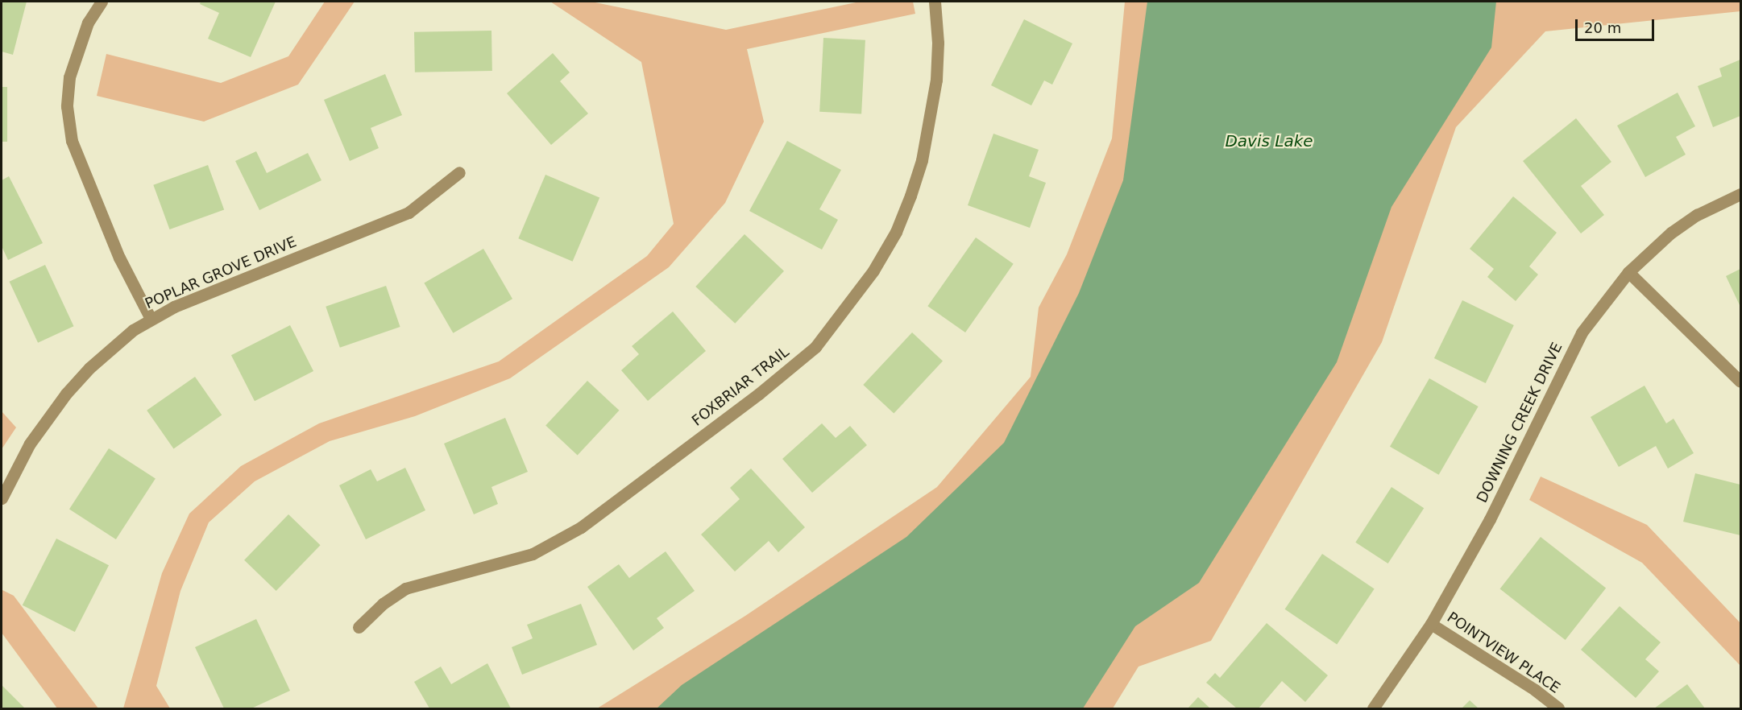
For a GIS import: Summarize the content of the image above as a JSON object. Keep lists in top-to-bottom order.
{
  "streets": {
    "street": [
      "POPLAR GROVE DRIVE",
      "FOXBRIAR TRAIL",
      "DOWNING CREEK DRIVE",
      "POINTVIEW PLACE"
    ]
  },
  "crossings": [
    ["DOWNING CREEK DRIVE", "POINTVIEW PLACE"]
  ],
  "water": ["Davis Lake"],
  "scale_bar": "20 m"
}
